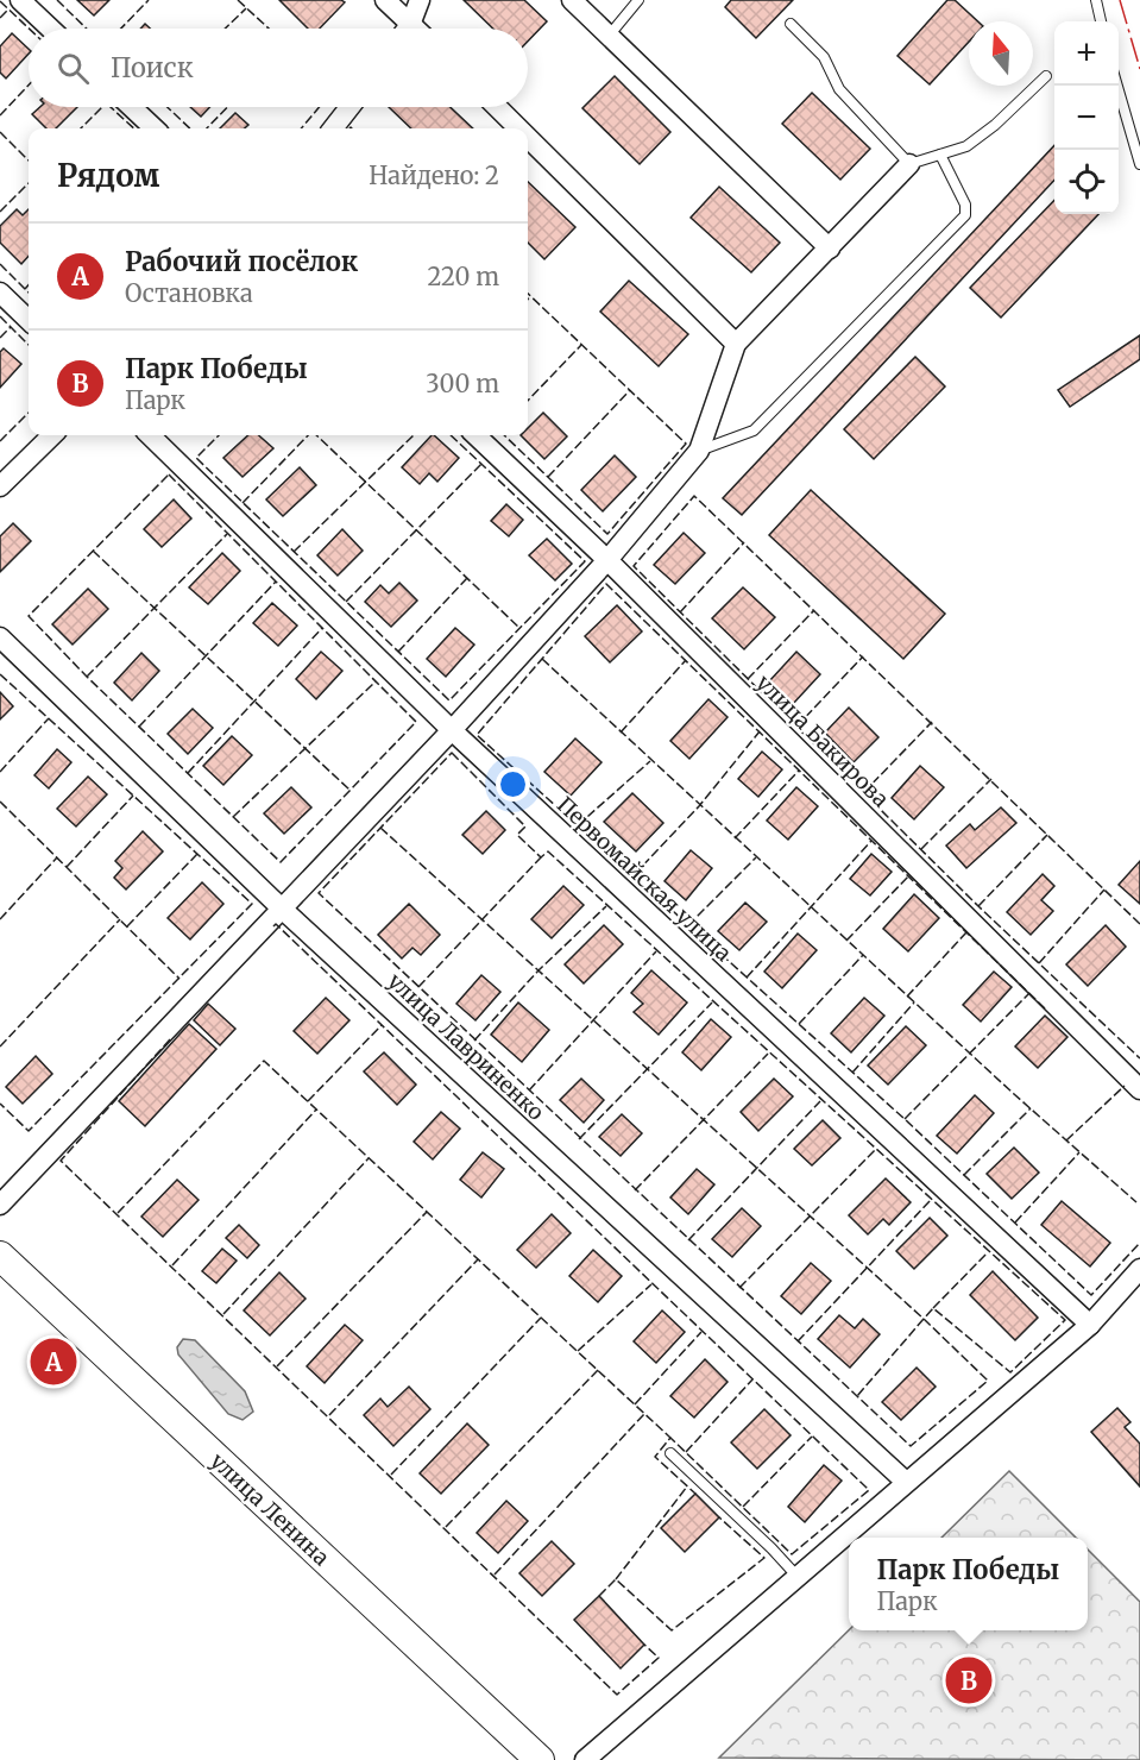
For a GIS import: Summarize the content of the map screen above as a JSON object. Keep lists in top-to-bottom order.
{
  "streets": {
    "main road": ["улица Ленина"],
    "street": ["улица Бакирова", "Первомайская улица", "улица Лавриненко"]
  },
  "north": "top",
  "page": {
    "map_buttons": ["+", "−"],
    "search": "Поиск",
    "heading": ["Рядом", "Найдено: 2"],
    "list": [
      {
        "mark": "A",
        "name": "Рабочий посёлок",
        "note": "Остановка",
        "value": "220 m"
      },
      {
        "mark": "B",
        "name": "Парк Победы",
        "note": "Парк",
        "value": "300 m"
      }
    ],
    "pins": ["A", "B"],
    "popup": ["Парк Победы", "Парк"]
  }
}
